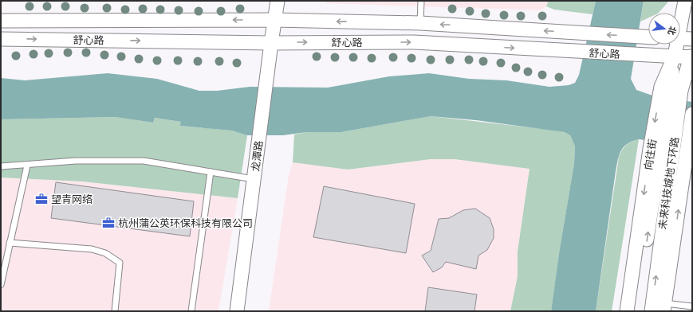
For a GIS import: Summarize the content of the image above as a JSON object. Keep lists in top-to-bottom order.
{
  "streets": {
    "street": [
      "舒心路",
      "向往街",
      "龙潭路",
      "未来科技城地下环路"
    ]
  },
  "crossings": [
    ["舒心路", "龙潭路"],
    ["舒心路", "未来科技城地下环路"],
    ["向往街", "未来科技城地下环路"]
  ],
  "places": {
    "office": ["望青网络", "杭州蒲公英环保科技有限公司"]
  },
  "north": "right"
}
